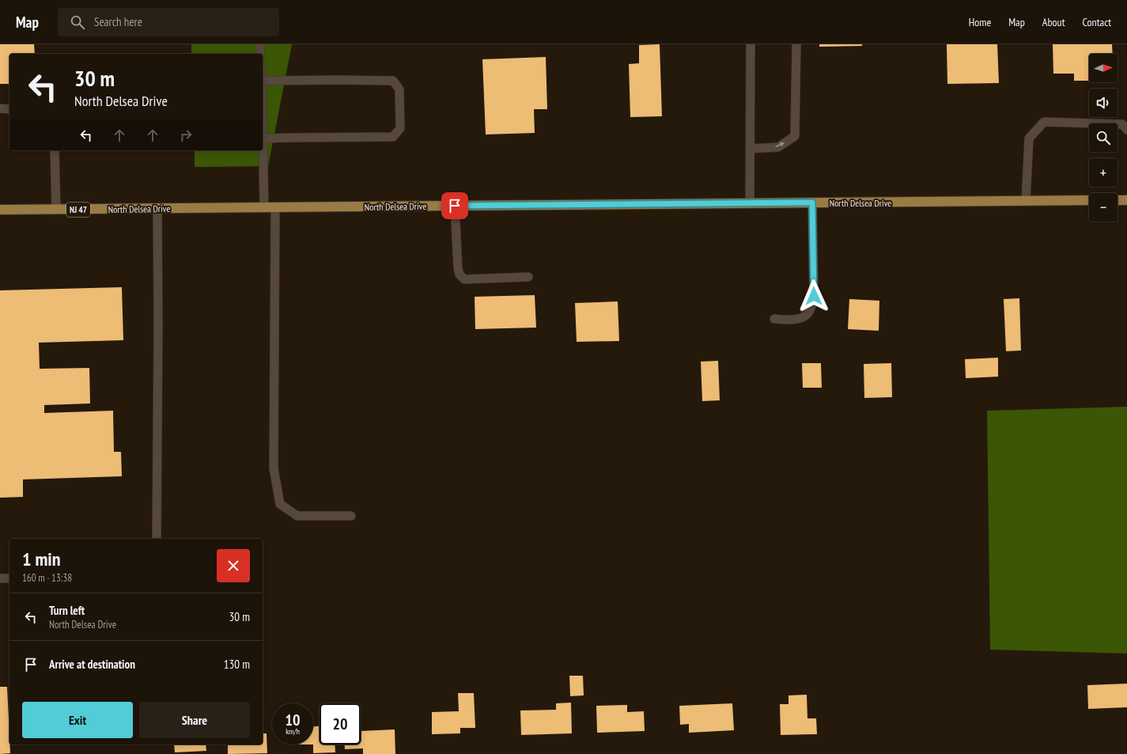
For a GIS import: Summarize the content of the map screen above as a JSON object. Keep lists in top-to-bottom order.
{
  "streets": {
    "main road": ["North Delsea Drive", "NJ 47"]
  },
  "north": "right",
  "page": {
    "header": "Map",
    "search": "Search here",
    "nav": [
      "Home",
      "Map",
      "About",
      "Contact"
    ],
    "map_buttons": ["+", "−"],
    "turn": ["30 m", "North Delsea Drive"],
    "heading": ["1 min", "160 m · 13:38"],
    "list": [
      {
        "name": "Turn left",
        "note": "North Delsea Drive",
        "value": "30 m"
      },
      {
        "name": "Arrive at destination",
        "value": "130 m"
      }
    ],
    "buttons": ["Exit", "Share"],
    "speed": "10 km/h",
    "limit": "20"
  }
}
